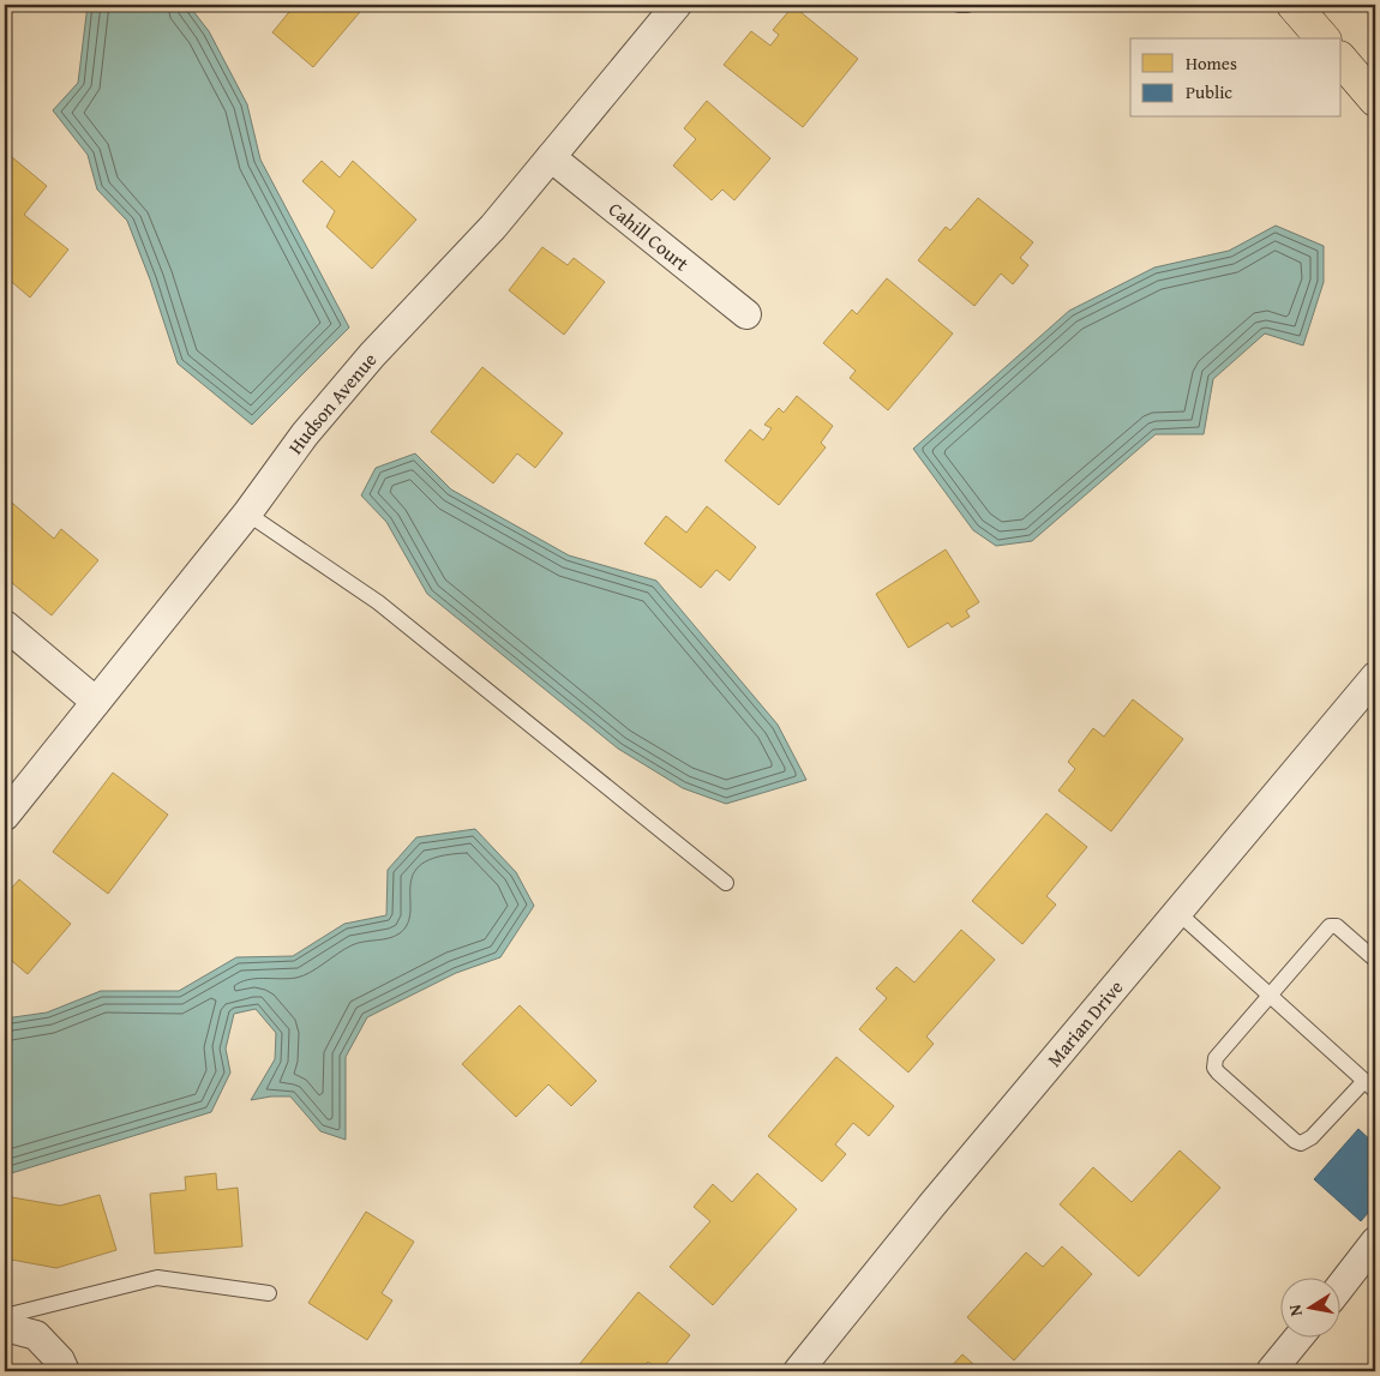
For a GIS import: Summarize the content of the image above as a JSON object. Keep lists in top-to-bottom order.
{
  "streets": {
    "street": ["Cahill Court", "Hudson Avenue", "Marian Drive"]
  },
  "crossings": [
    ["Cahill Court", "Hudson Avenue"]
  ],
  "legend": ["Homes", "Public"],
  "north": "left"
}
